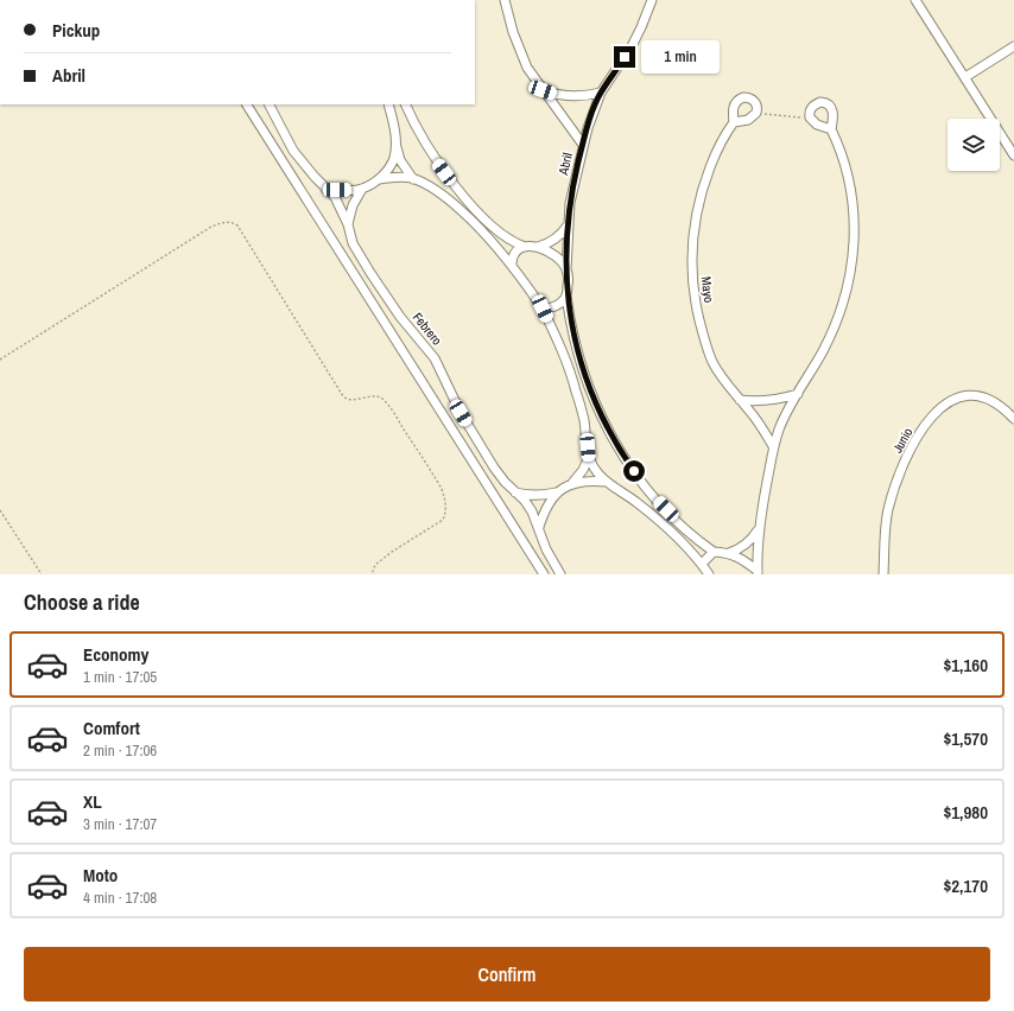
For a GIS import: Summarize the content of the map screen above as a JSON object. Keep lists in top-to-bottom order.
{
  "streets": {
    "street": [
      "Abril",
      "Mayo",
      "Febrero",
      "Junio"
    ]
  },
  "page": {
    "banner": ["Pickup", "Abril"],
    "bubble": "1 min",
    "heading": "Choose a ride",
    "list": [
      {
        "name": "Economy",
        "note": "1 min · 17:05",
        "value": "$1,160"
      },
      {
        "name": "Comfort",
        "note": "2 min · 17:06",
        "value": "$1,570"
      },
      {
        "name": "XL",
        "note": "3 min · 17:07",
        "value": "$1,980"
      },
      {
        "name": "Moto",
        "note": "4 min · 17:08",
        "value": "$2,170"
      }
    ],
    "buttons": "Confirm"
  }
}
